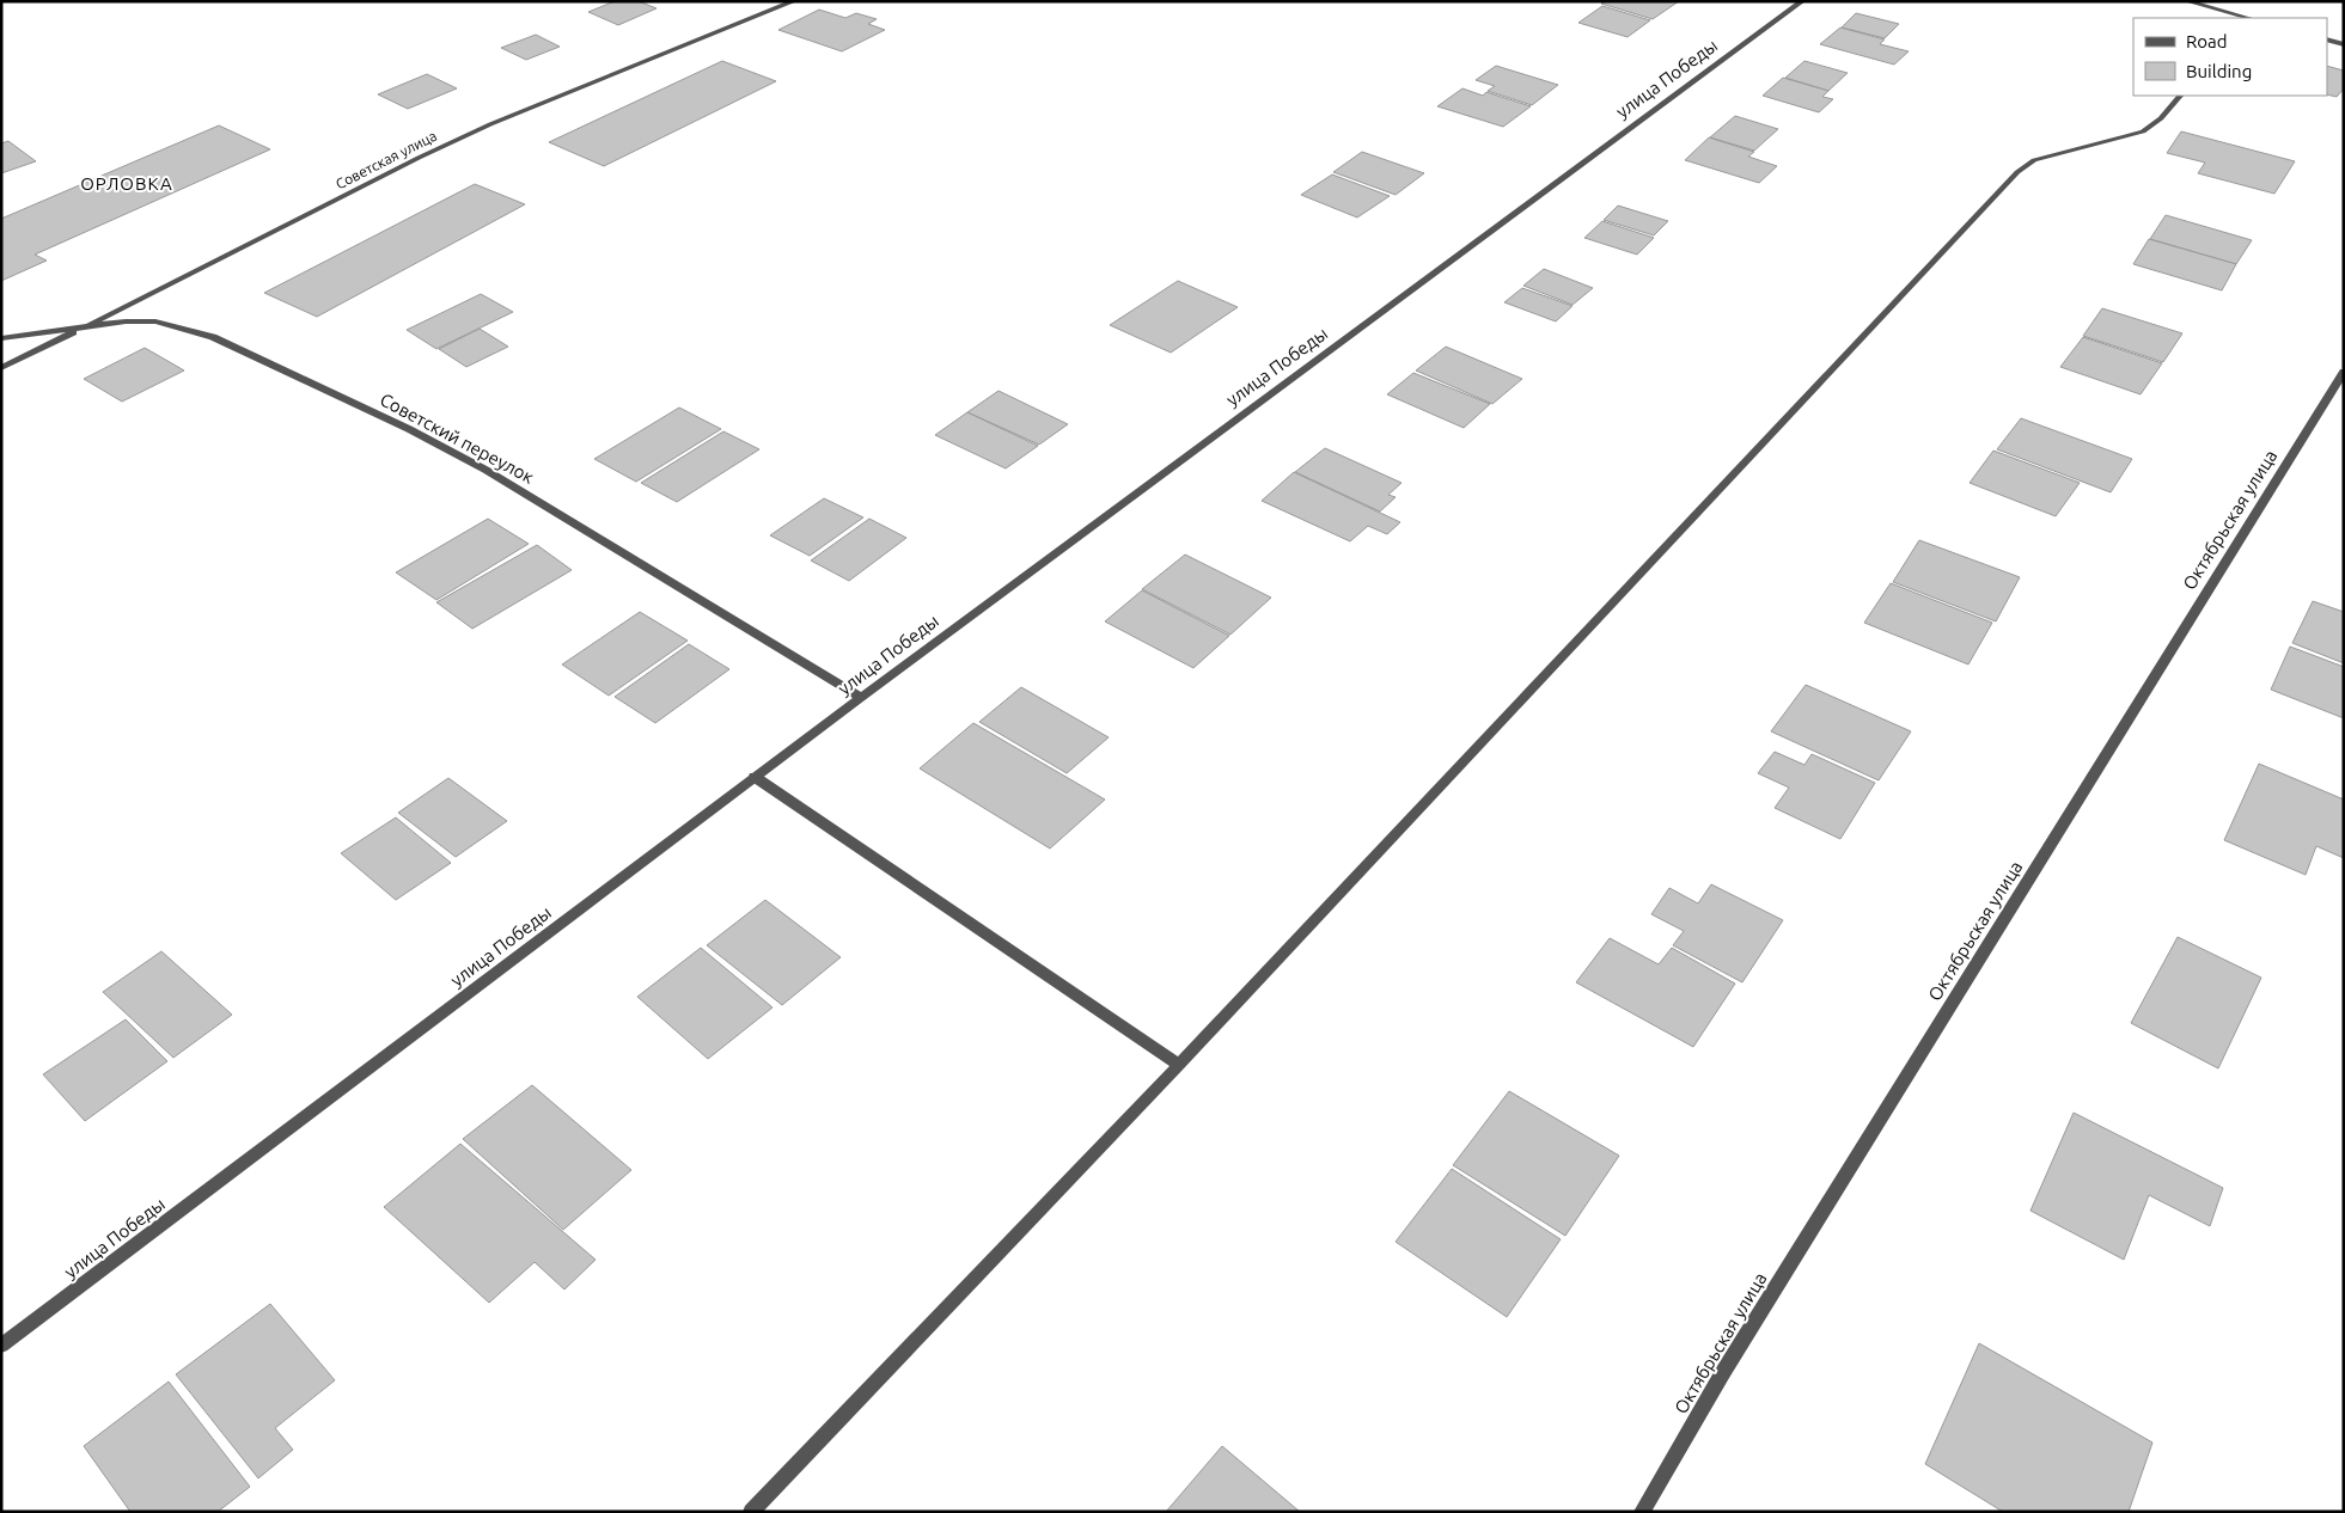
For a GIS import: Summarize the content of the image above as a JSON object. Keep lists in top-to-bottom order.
{
  "streets": {
    "street": [
      "улица Победы",
      "Советская улица",
      "Советский переулок",
      "Октябрьская улица"
    ]
  },
  "crossings": [
    ["улица Победы", "Советский переулок"],
    ["Советская улица", "Советский переулок"]
  ],
  "districts": ["ОРЛОВКА"],
  "legend": ["Road", "Building"]
}
